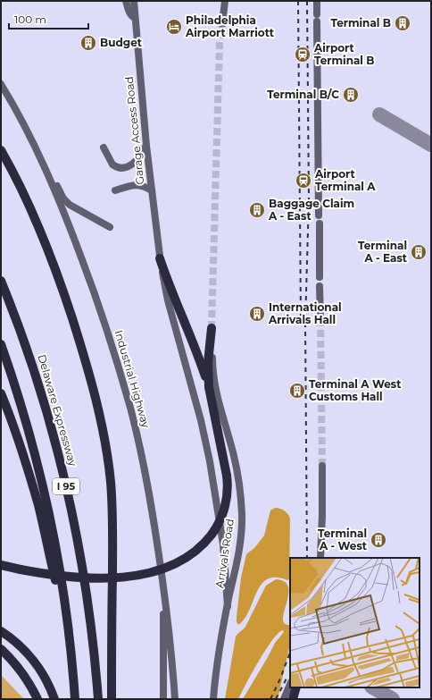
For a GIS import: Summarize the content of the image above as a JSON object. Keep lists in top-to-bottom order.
{
  "streets": {
    "highway": ["Delaware Expressway", "I 95"],
    "street": ["Garage Access Road", "Industrial Highway", "Arrivals Road"]
  },
  "crossings": [
    ["Garage Access Road", "Arrivals Road"]
  ],
  "places": {
    "building": [
      "Terminal B",
      "Budget",
      "Terminal B/C",
      "Baggage Claim A - East",
      "Terminal A - East",
      "International Arrivals Hall",
      "Terminal A West Customs Hall",
      "Terminal A - West"
    ],
    "hotel": ["Philadelphia Airport Marriott"],
    "station": ["Airport Terminal B", "Airport Terminal A"]
  },
  "scale_bar": "100 m"
}
